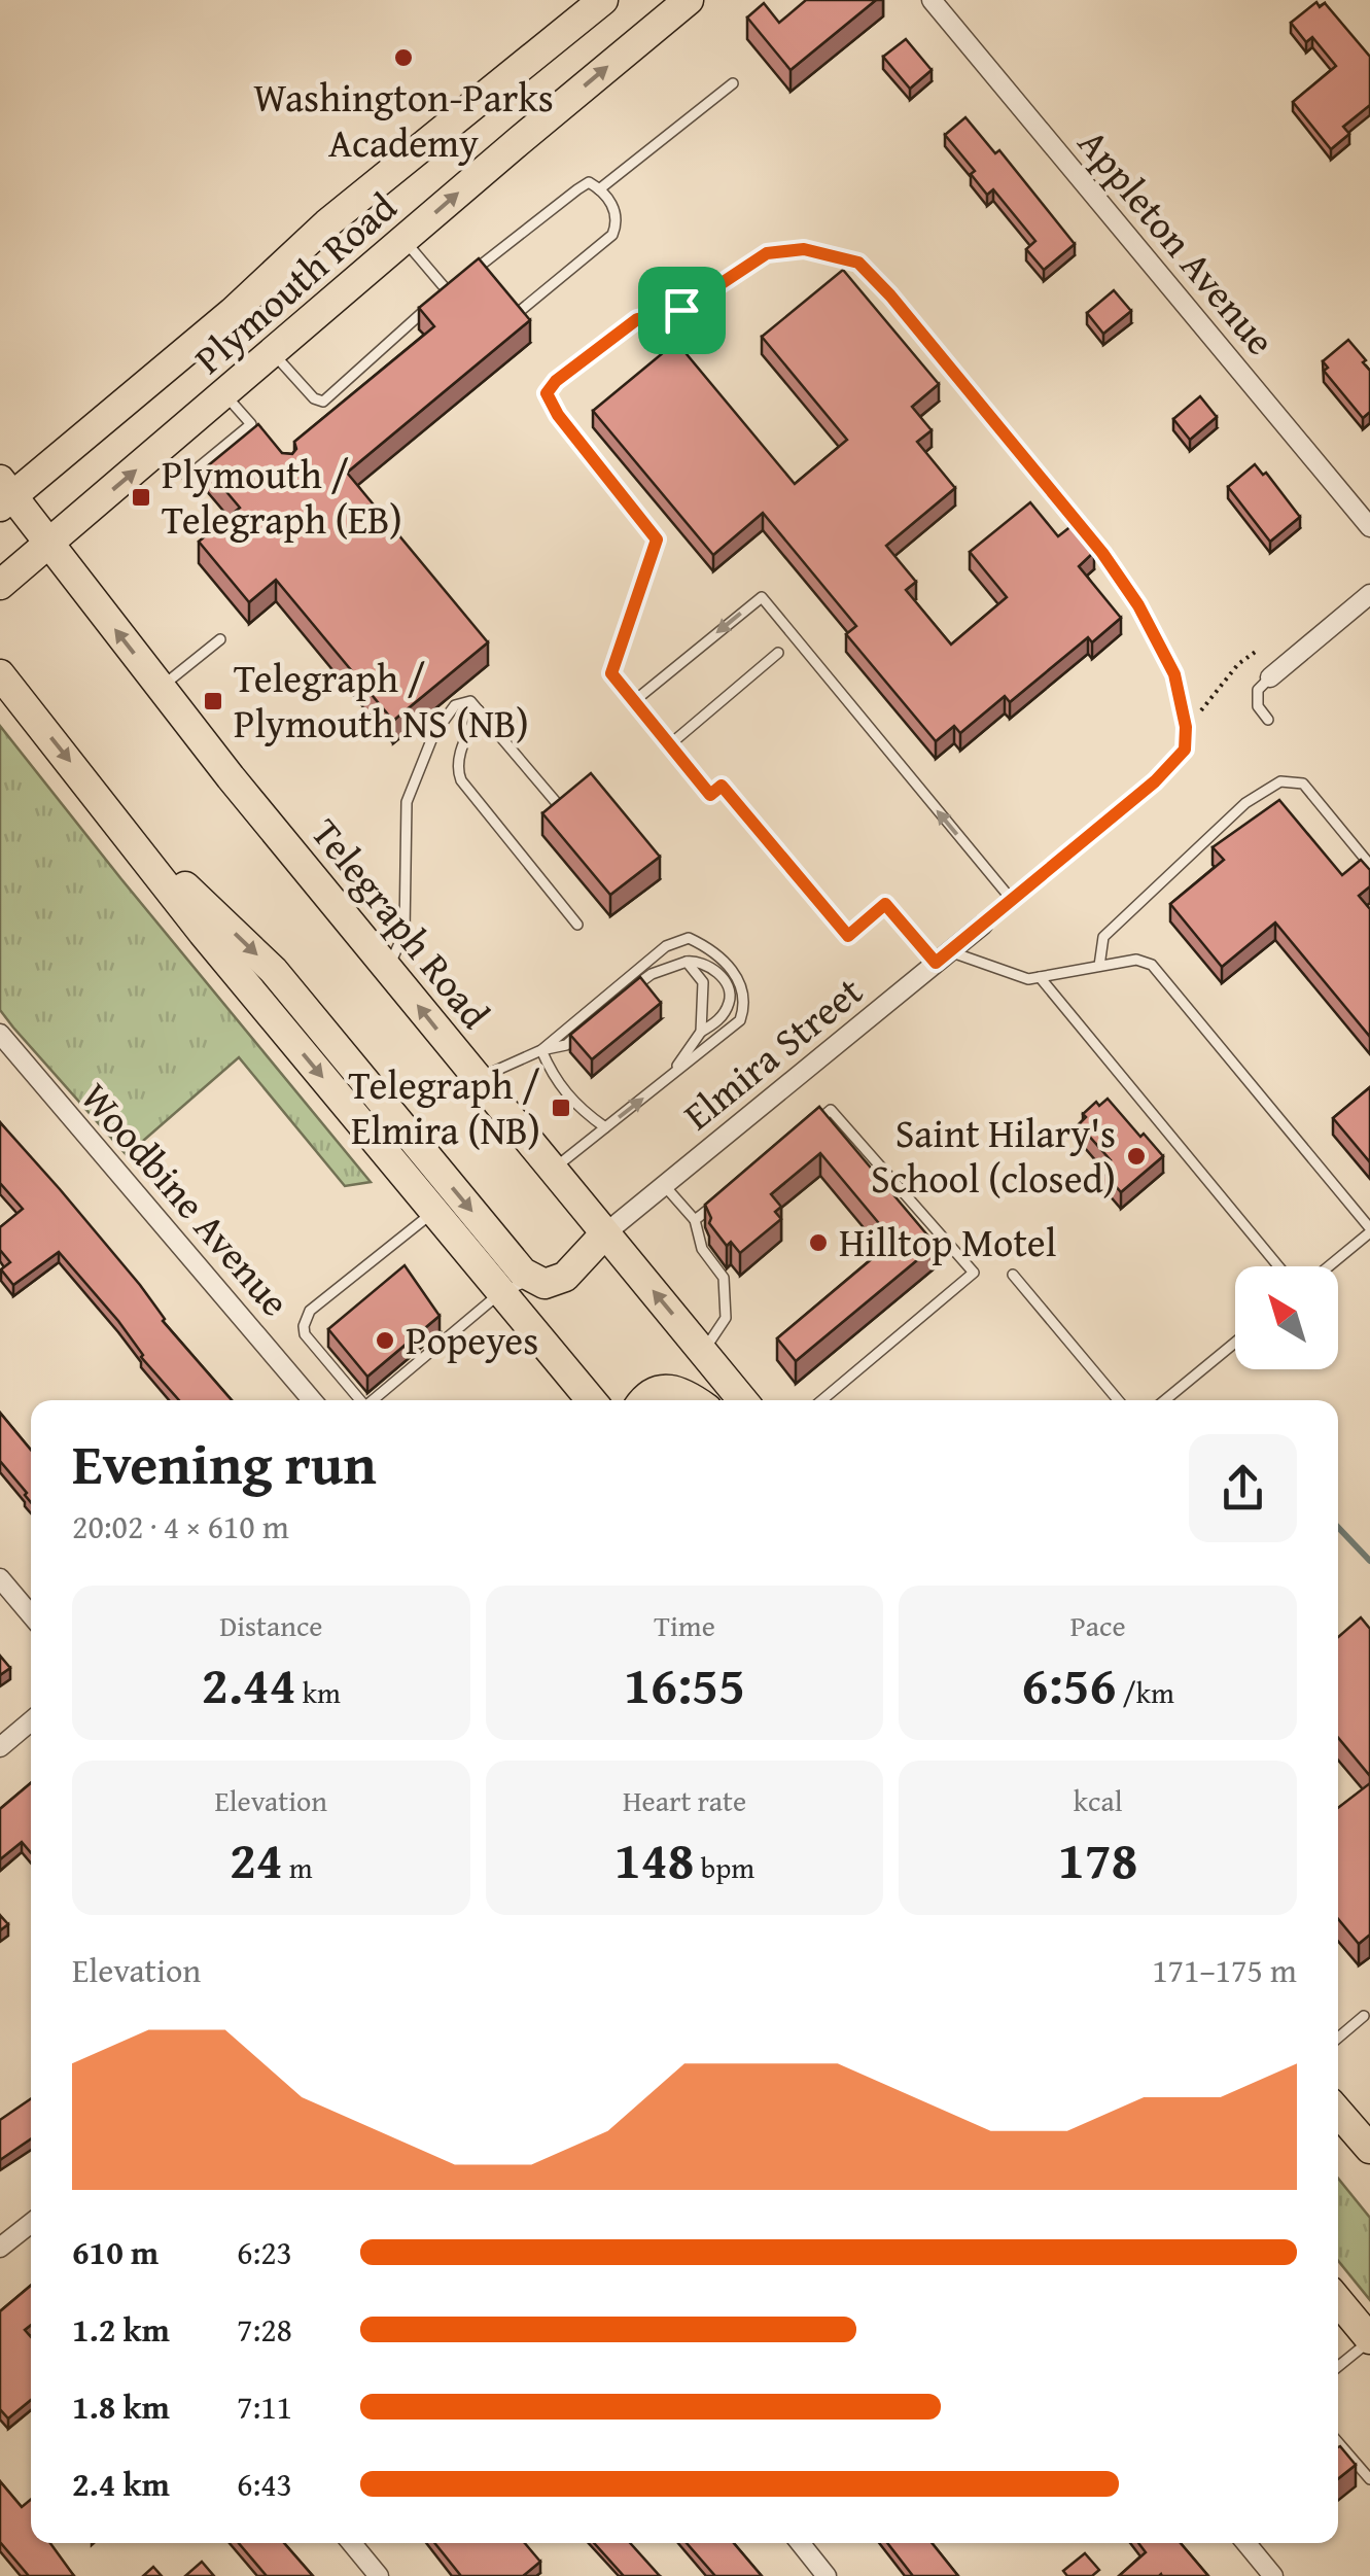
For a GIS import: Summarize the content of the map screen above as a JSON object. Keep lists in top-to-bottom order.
{
  "streets": {
    "main road": ["Plymouth Road", "Telegraph Road"],
    "street": ["Appleton Avenue", "Elmira Street", "Woodbine Avenue"]
  },
  "crossings": [
    ["Plymouth Road", "Telegraph Road"],
    ["Telegraph Road", "Elmira Street"]
  ],
  "places": {
    "other": [
      "Washington-Parks Academy",
      "Saint Hilary's School (closed)",
      "Hilltop Motel",
      "Popeyes"
    ],
    "transit": ["Plymouth / Telegraph (EB)", "Telegraph / Plymouth NS (NB)", "Telegraph / Elmira (NB)"]
  },
  "north": "top left",
  "page": {
    "heading": ["Evening run", "20:02 · 4 × 610 m"],
    "stats": [
      ["Distance", "2.44 km"],
      ["Time", "16:55"],
      ["Pace", "6:56 /km"],
      ["Elevation", "24 m"],
      ["Heart rate", "148 bpm"],
      ["kcal", "178"]
    ],
    "chart": ["Elevation", "171–175 m"],
    "list": [
      {
        "name": "610 m",
        "note": "6:23"
      },
      {
        "name": "1.2 km",
        "note": "7:28"
      },
      {
        "name": "1.8 km",
        "note": "7:11"
      },
      {
        "name": "2.4 km",
        "note": "6:43"
      }
    ]
  }
}
